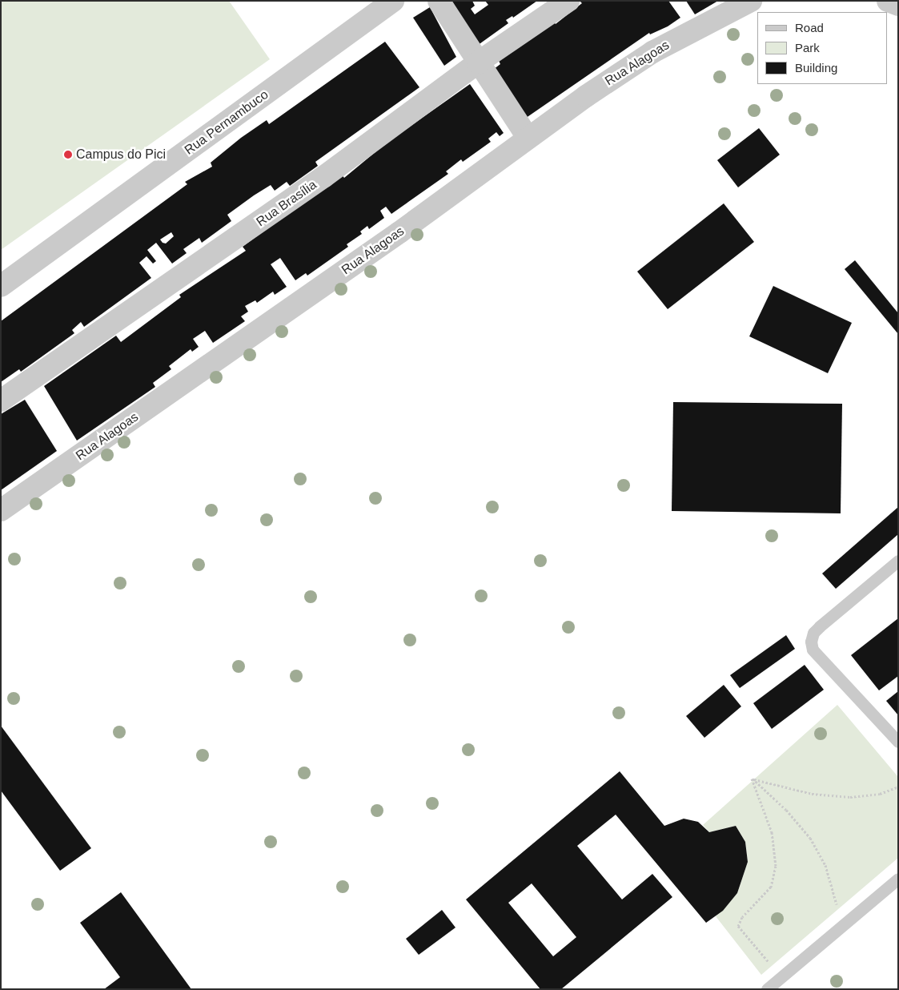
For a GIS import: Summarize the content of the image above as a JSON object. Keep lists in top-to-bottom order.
{
  "streets": {
    "street": ["Rua Alagoas", "Rua Pernambuco", "Rua Brasília"]
  },
  "places": ["Campus do Pici"],
  "legend": ["Road", "Park", "Building"]
}
